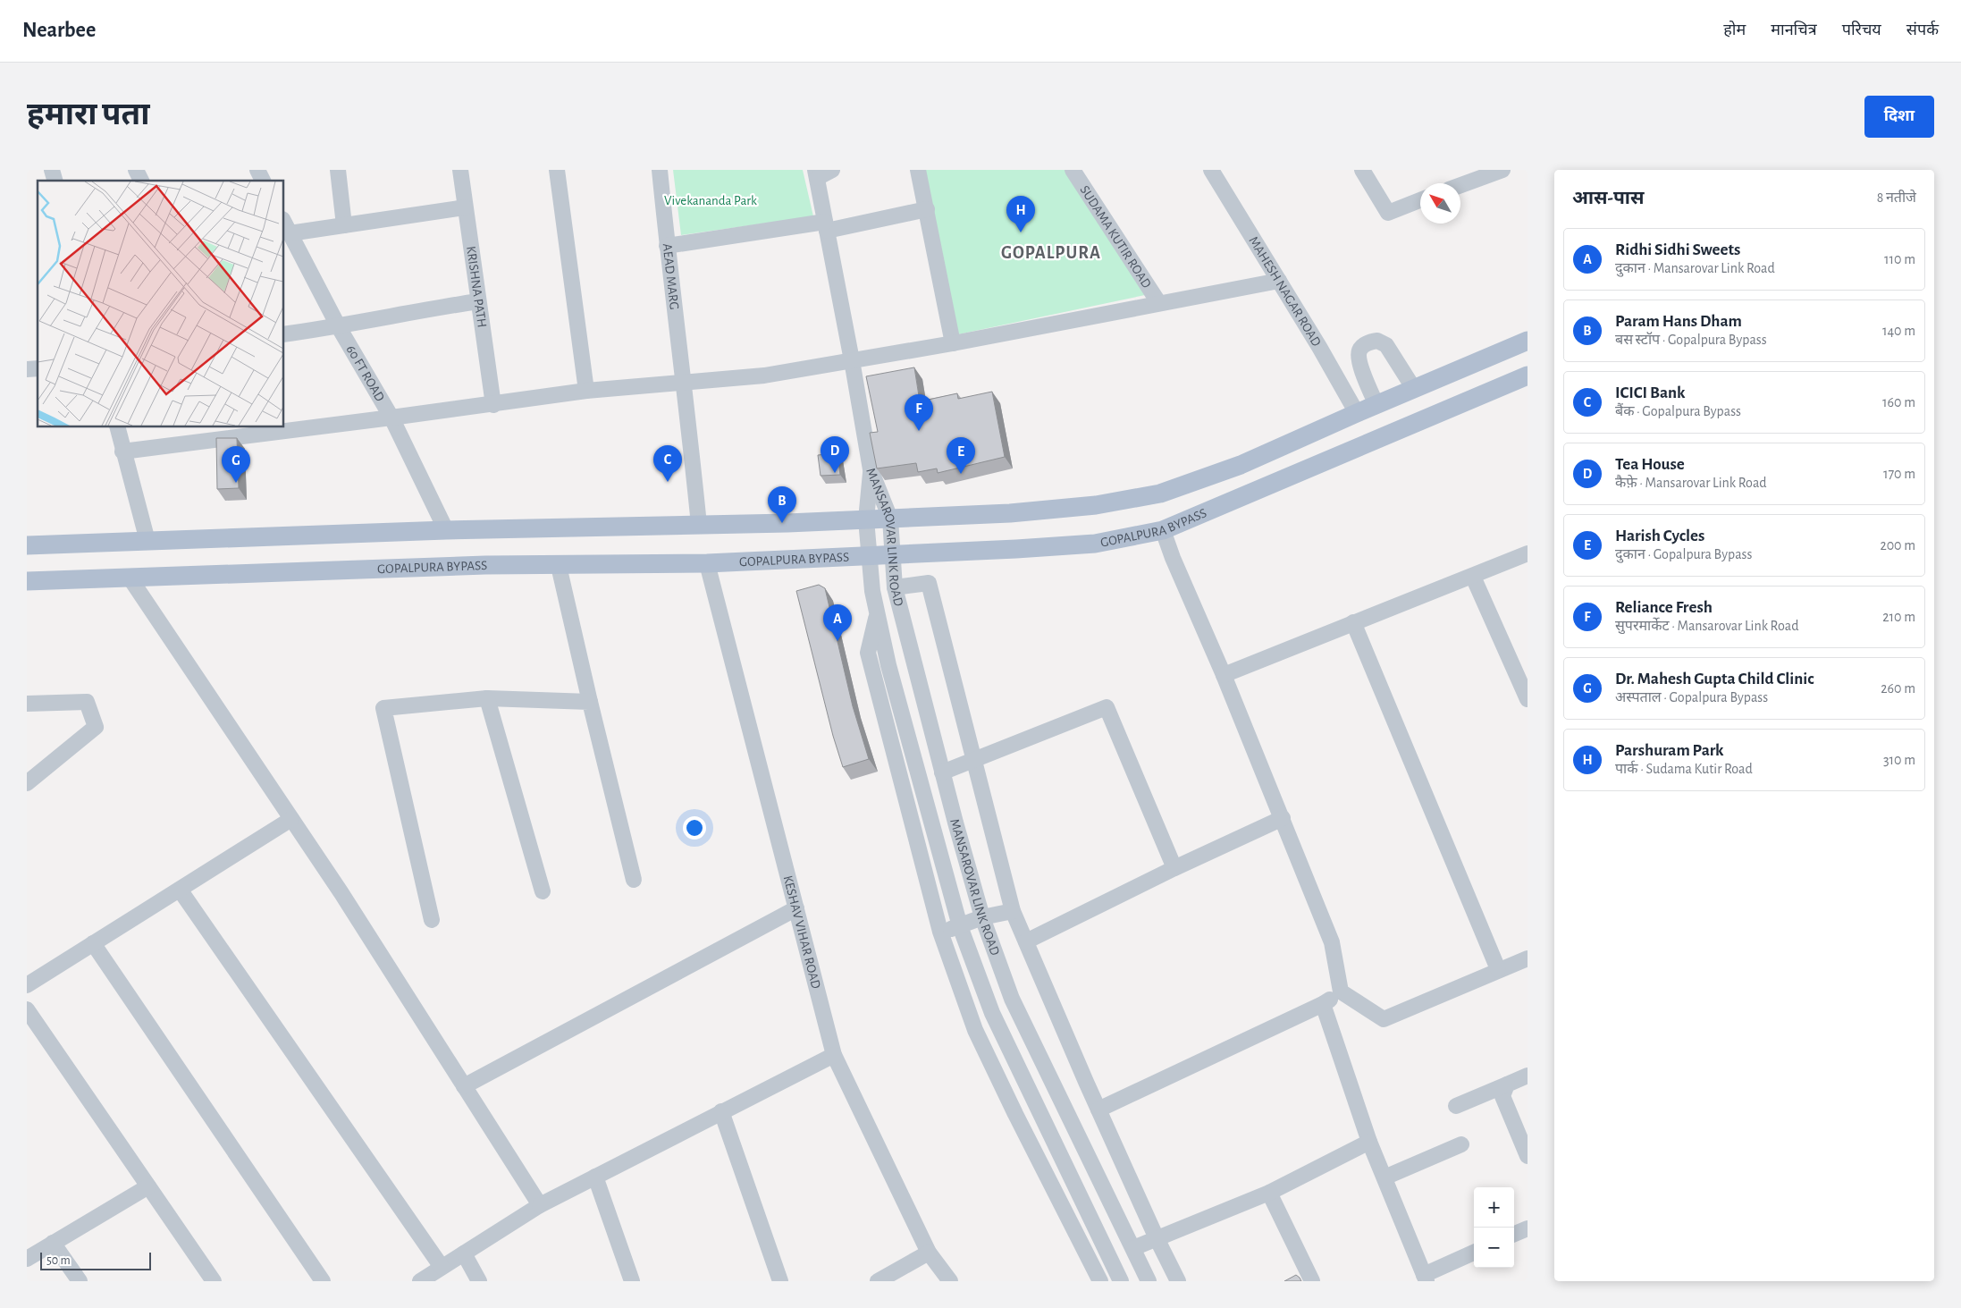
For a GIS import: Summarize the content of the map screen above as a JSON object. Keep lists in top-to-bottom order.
{
  "streets": {
    "main road": ["GOPALPURA BYPASS"],
    "street": [
      "SUDAMA KUTIR ROAD",
      "AEAD MARG",
      "KRISHNA PATH",
      "MAHESH NAGAR ROAD",
      "60 FT ROAD",
      "MANSAROVAR LINK ROAD",
      "KESHAV VIHAR ROAD"
    ]
  },
  "crossings": [
    ["GOPALPURA BYPASS", "MANSAROVAR LINK ROAD"],
    ["GOPALPURA BYPASS", "KESHAV VIHAR ROAD"]
  ],
  "districts": ["GOPALPURA"],
  "parks": ["Vivekananda Park"],
  "scale_bar": "50 m",
  "north": "top left",
  "page": {
    "header": "Nearbee",
    "nav": [
      "होम",
      "मानचित्र",
      "परिचय",
      "संपर्क"
    ],
    "buttons": "दिशा",
    "title": "हमारा पता",
    "heading": ["आस-पास", "8 नतीजे"],
    "pins": [
      "H",
      "F",
      "D",
      "E",
      "C",
      "G",
      "B",
      "A"
    ],
    "list": [
      {
        "mark": "A",
        "name": "Ridhi Sidhi Sweets",
        "note": "दुकान · Mansarovar Link Road",
        "value": "110 m"
      },
      {
        "mark": "B",
        "name": "Param Hans Dham",
        "note": "बस स्टॉप · Gopalpura Bypass",
        "value": "140 m"
      },
      {
        "mark": "C",
        "name": "ICICI Bank",
        "note": "बैंक · Gopalpura Bypass",
        "value": "160 m"
      },
      {
        "mark": "D",
        "name": "Tea House",
        "note": "कैफ़े · Mansarovar Link Road",
        "value": "170 m"
      },
      {
        "mark": "E",
        "name": "Harish Cycles",
        "note": "दुकान · Gopalpura Bypass",
        "value": "200 m"
      },
      {
        "mark": "F",
        "name": "Reliance Fresh",
        "note": "सुपरमार्केट · Mansarovar Link Road",
        "value": "210 m"
      },
      {
        "mark": "G",
        "name": "Dr. Mahesh Gupta Child Clinic",
        "note": "अस्पताल · Gopalpura Bypass",
        "value": "260 m"
      },
      {
        "mark": "H",
        "name": "Parshuram Park",
        "note": "पार्क · Sudama Kutir Road",
        "value": "310 m"
      }
    ],
    "map_buttons": ["+", "−"],
    "scale": "50 m"
  }
}
